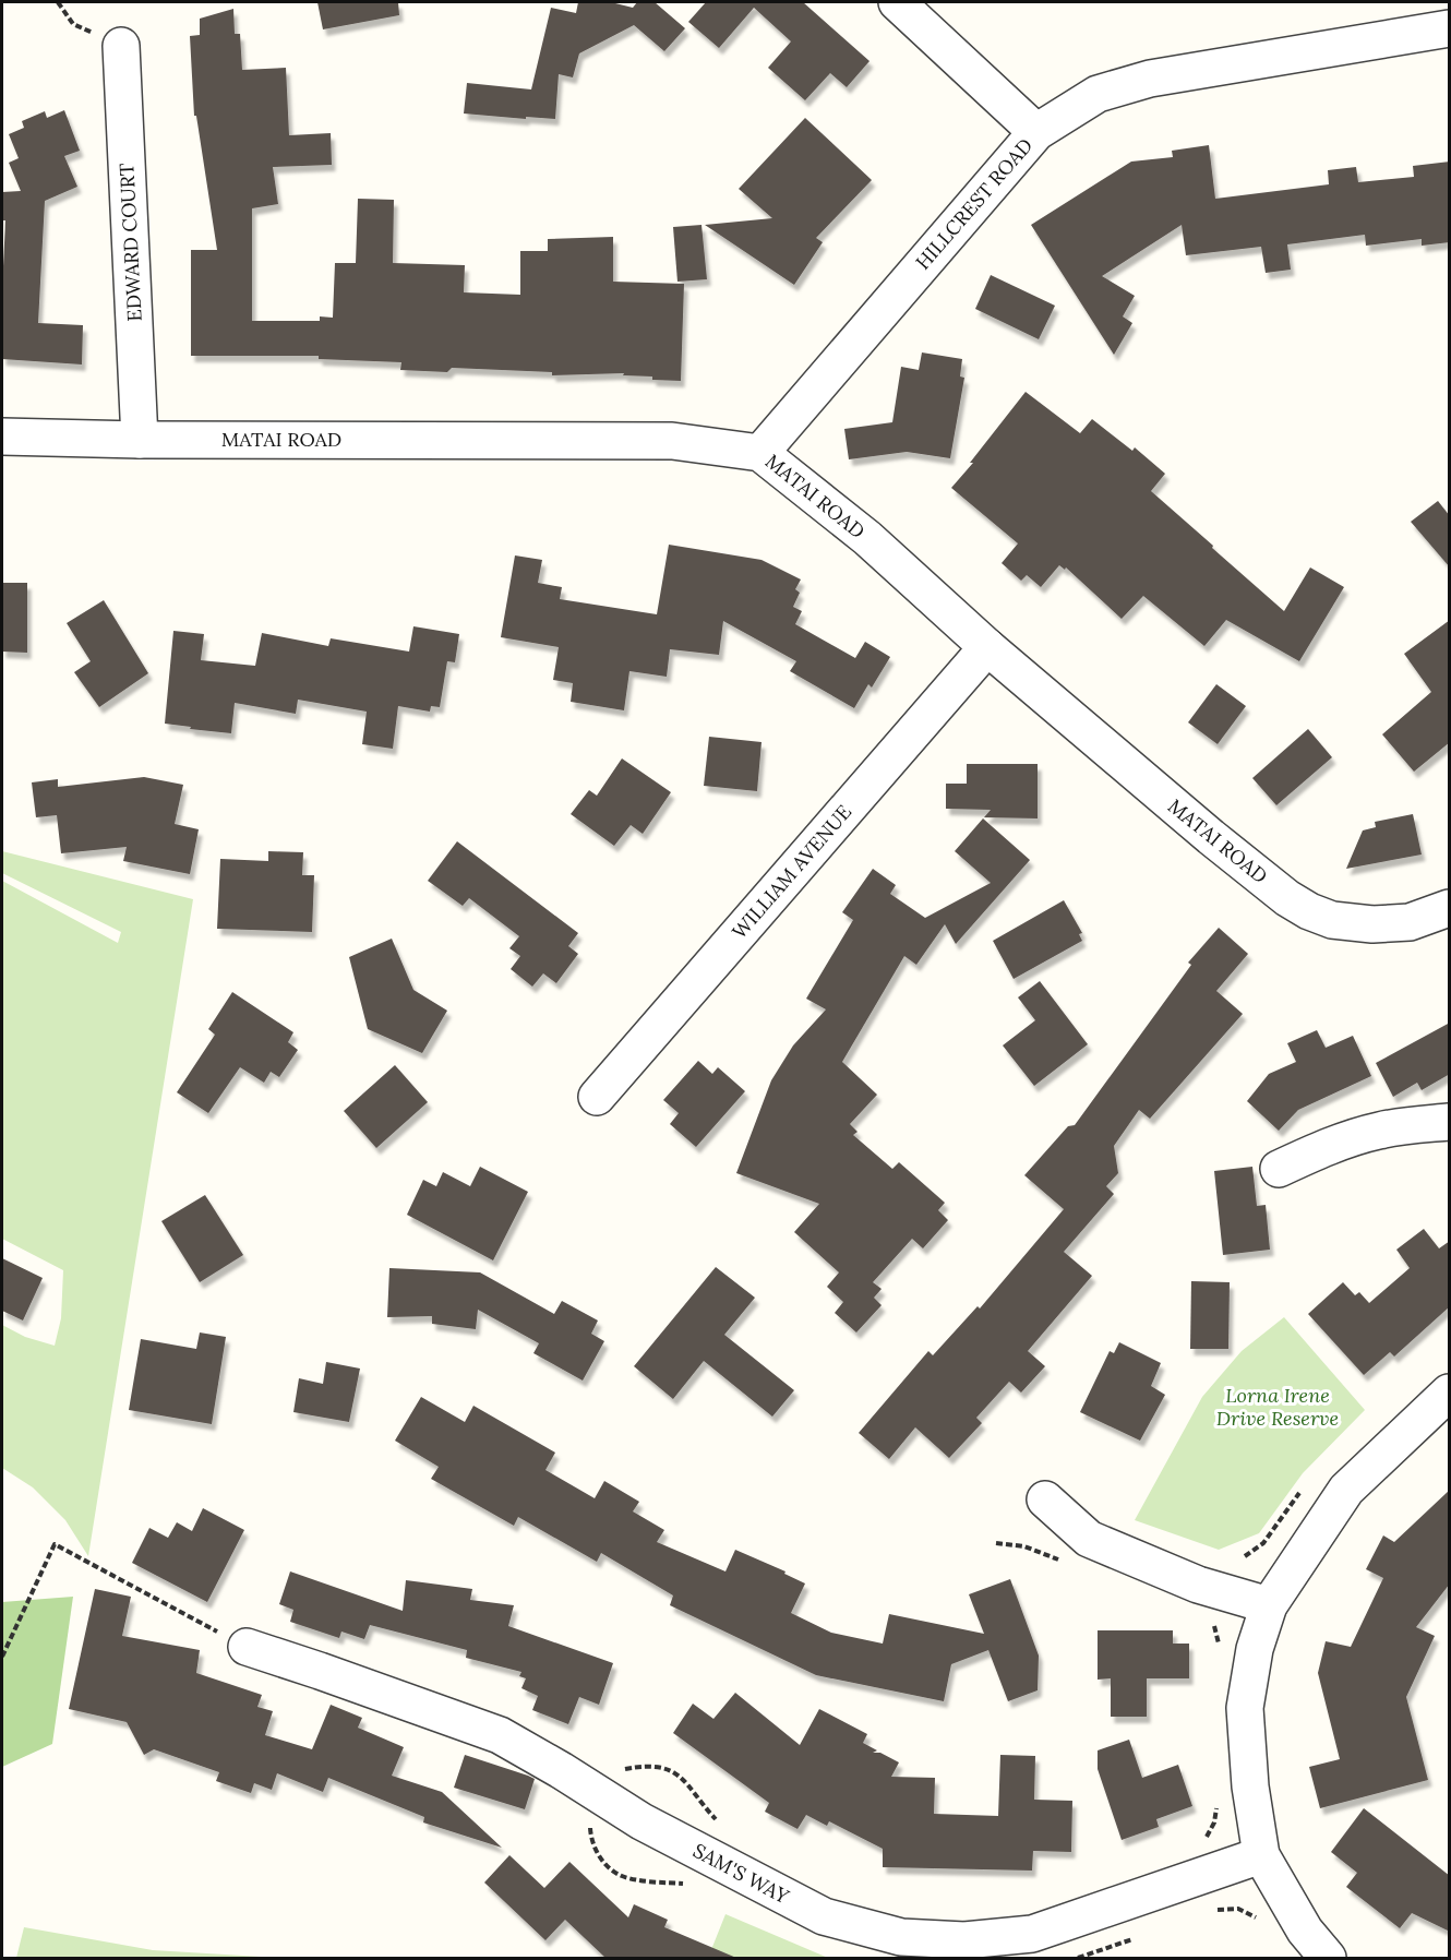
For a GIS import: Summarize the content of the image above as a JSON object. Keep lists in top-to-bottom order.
{
  "streets": {
    "street": [
      "HILLCREST ROAD",
      "EDWARD COURT",
      "MATAI ROAD",
      "WILLIAM AVENUE",
      "SAM'S WAY"
    ]
  },
  "crossings": [
    ["HILLCREST ROAD", "MATAI ROAD"],
    ["EDWARD COURT", "MATAI ROAD"],
    ["MATAI ROAD", "WILLIAM AVENUE"]
  ],
  "parks": ["Lorna Irene Drive Reserve"]
}
